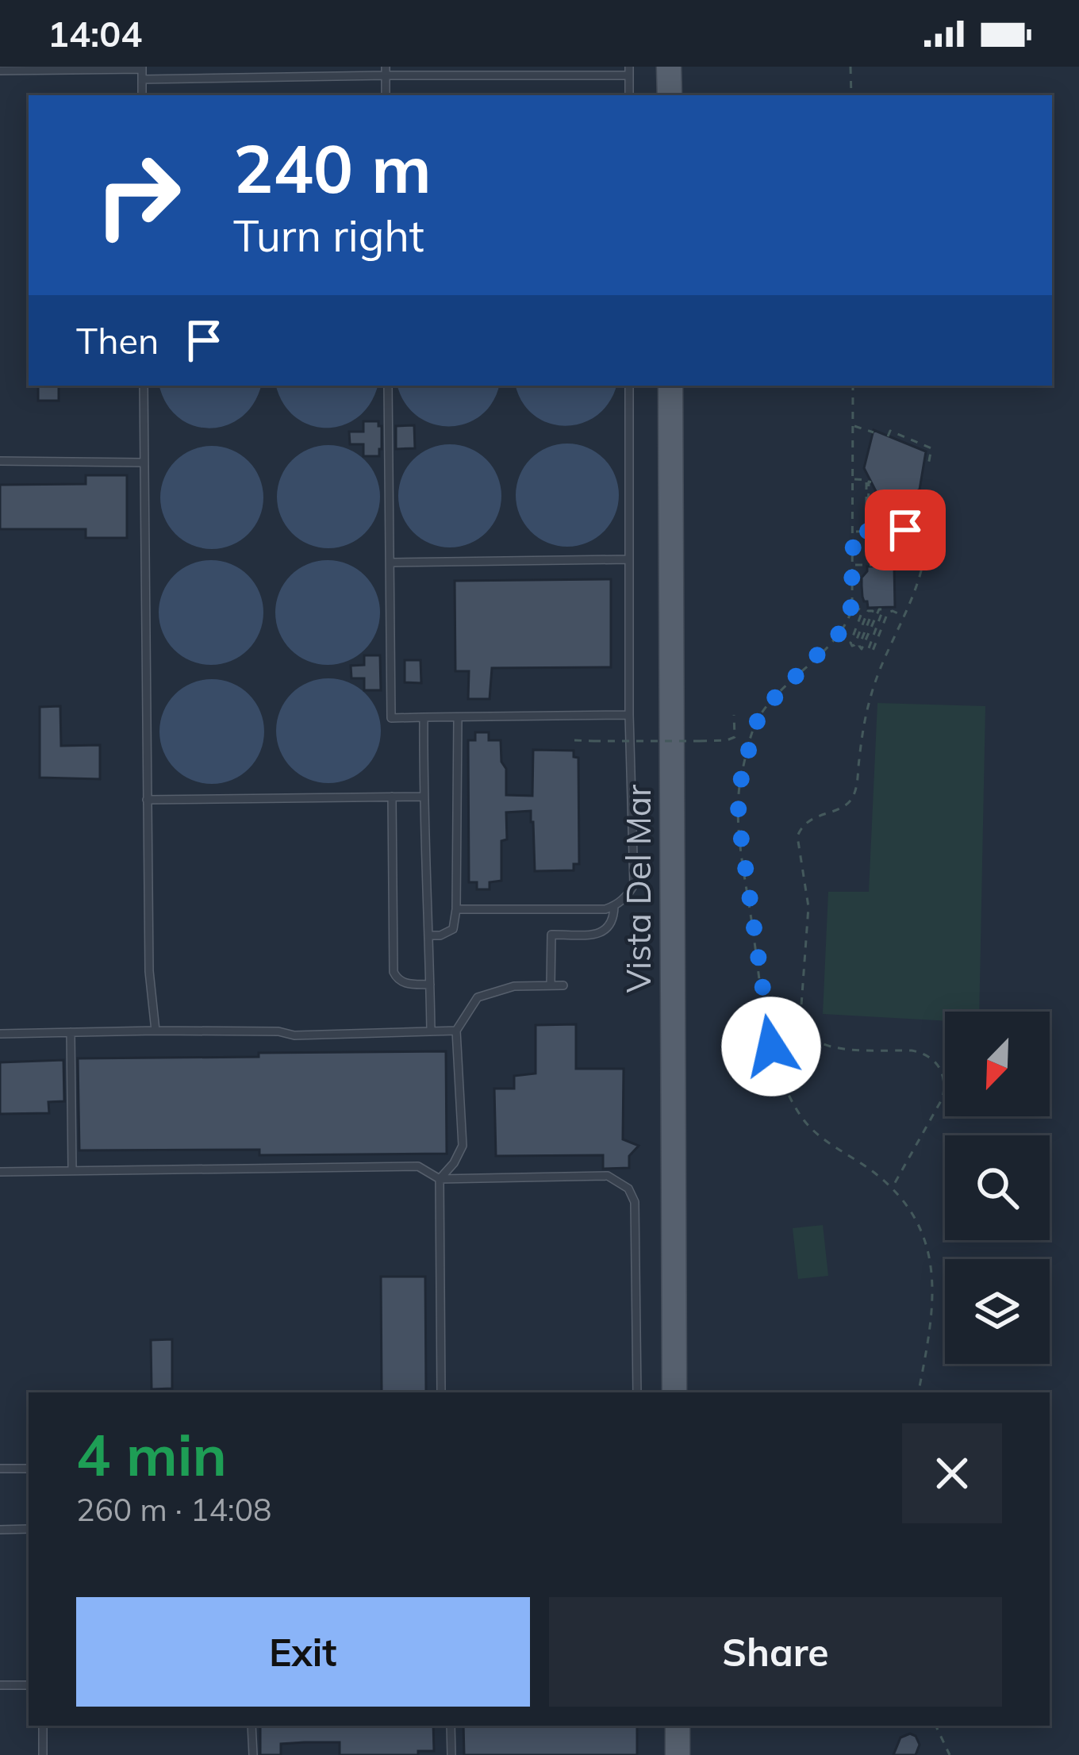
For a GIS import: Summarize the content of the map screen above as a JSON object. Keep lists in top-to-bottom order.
{
  "streets": {
    "main road": ["Vista Del Mar"]
  },
  "north": "bottom left",
  "page": {
    "status": "14:04",
    "turn": ["240 m", "Turn right"],
    "then": "Then",
    "heading": ["4 min", "260 m · 14:08"],
    "buttons": ["Exit", "Share"]
  }
}
